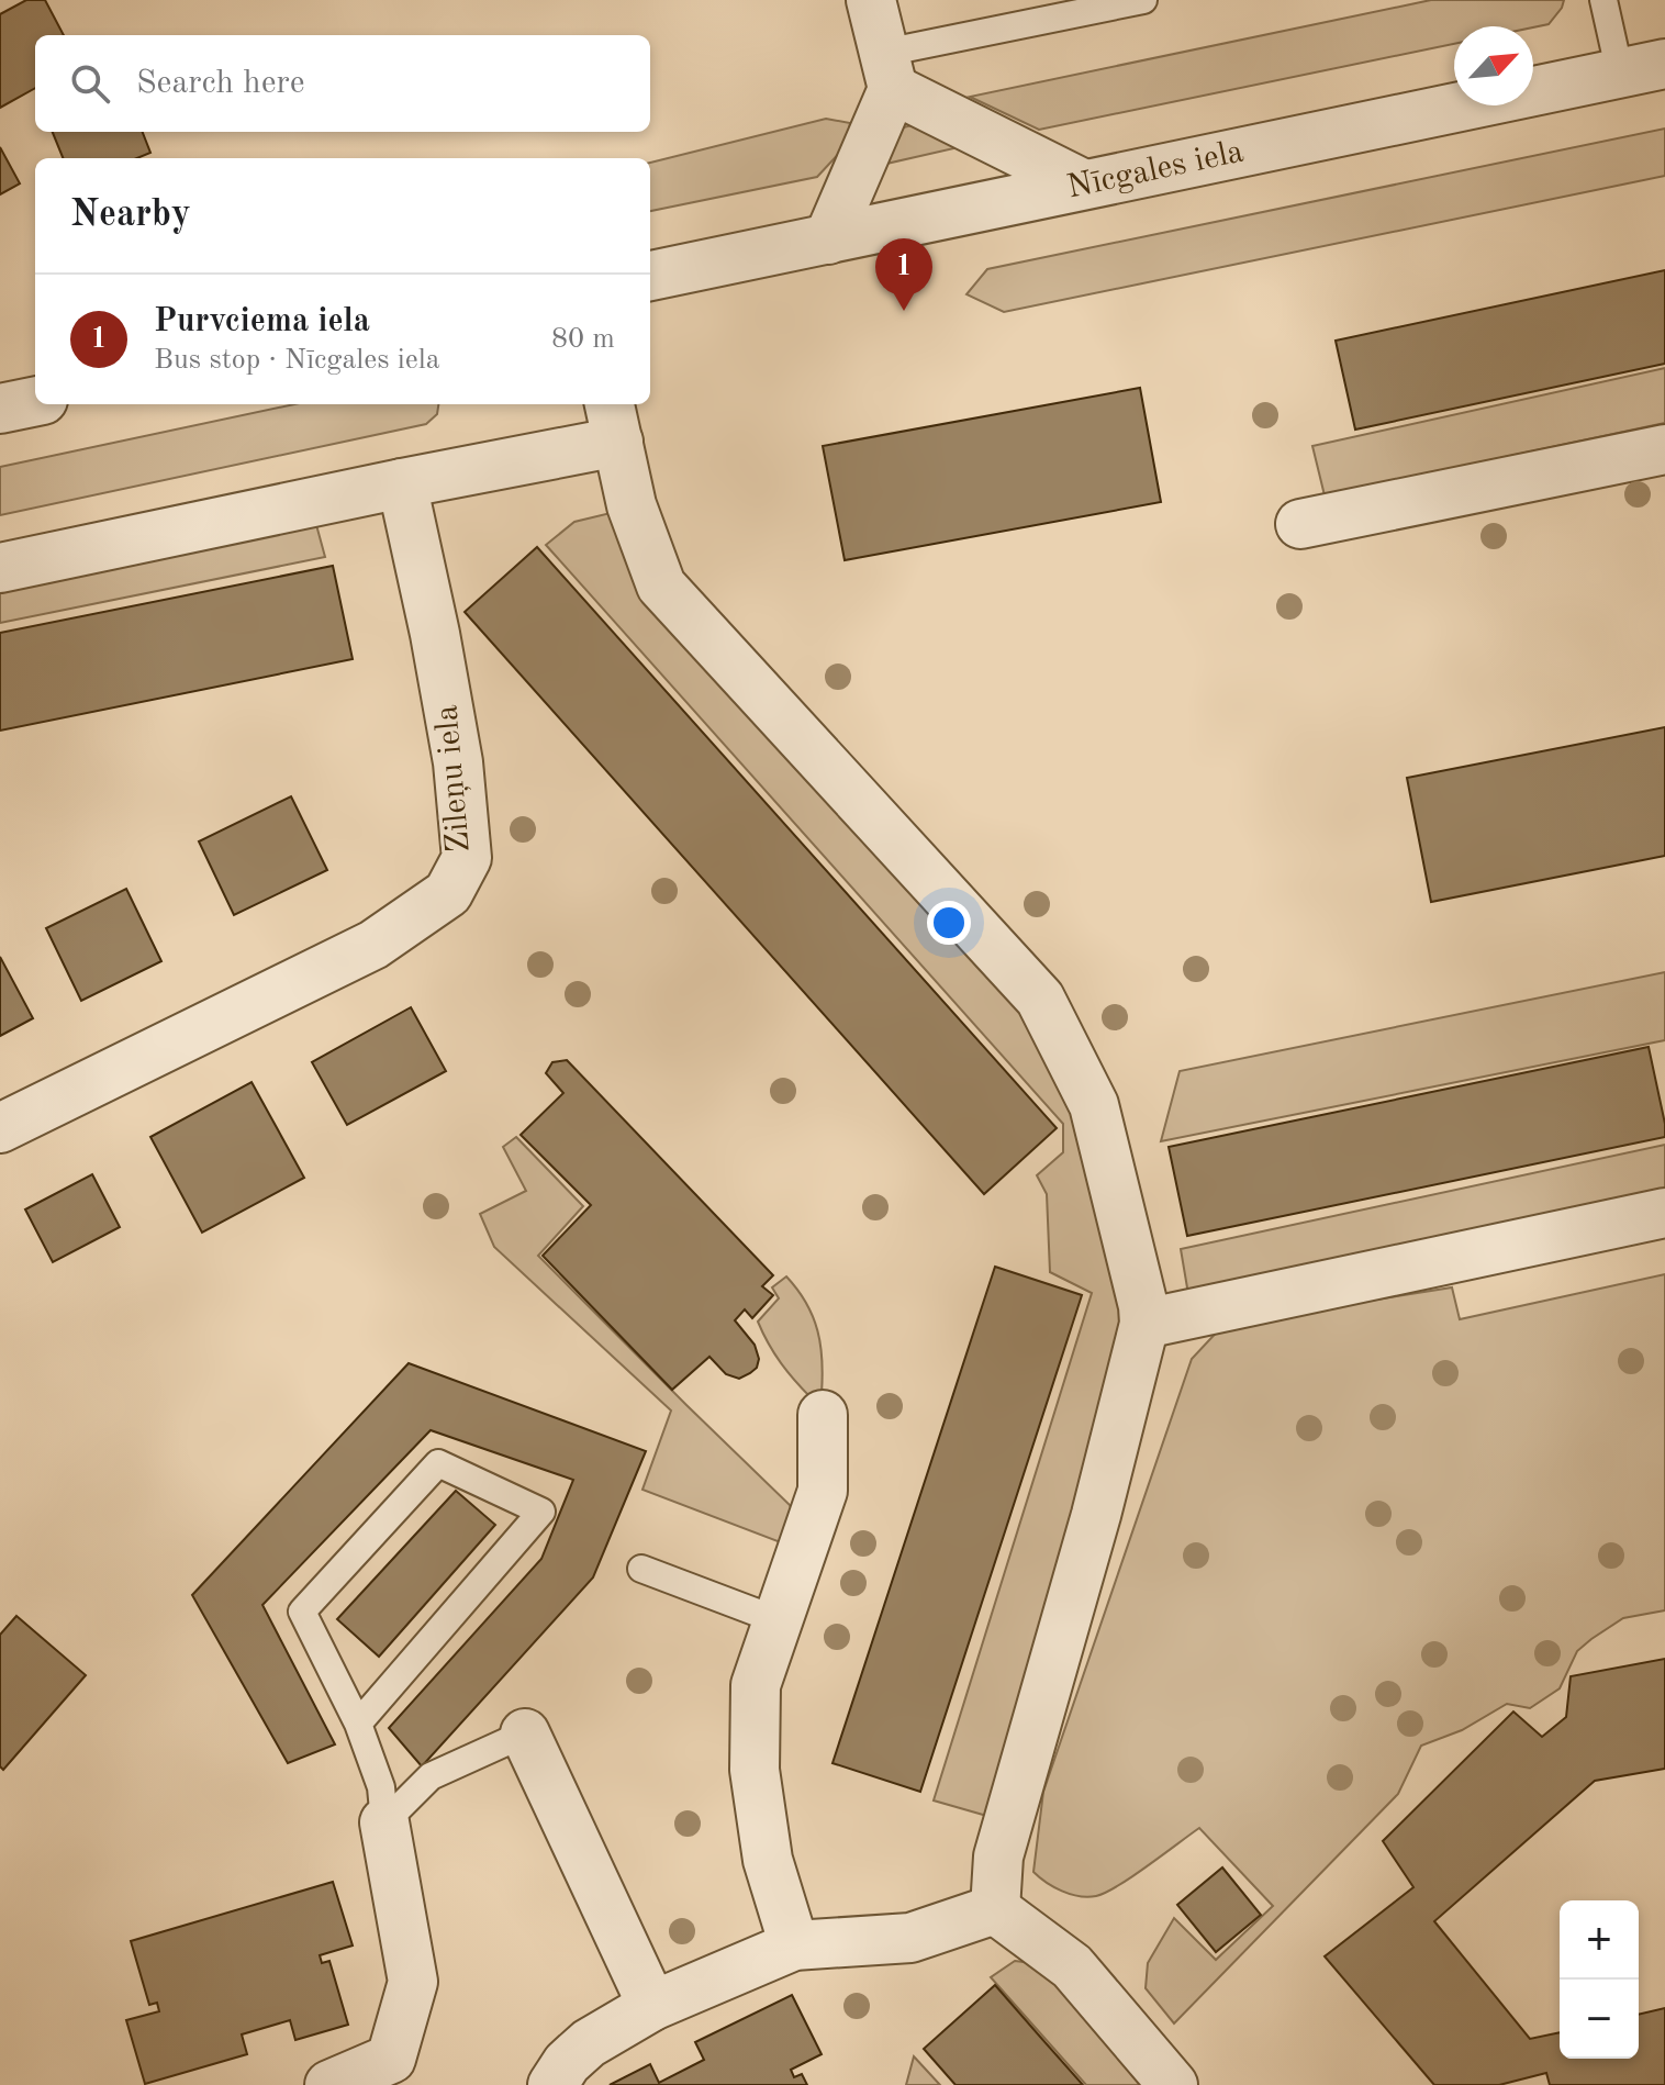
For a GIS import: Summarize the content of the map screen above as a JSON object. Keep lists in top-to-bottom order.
{
  "streets": {
    "street": ["Nīcgales iela", "Zileņu iela"]
  },
  "north": "top right",
  "page": {
    "search": "Search here",
    "heading": "Nearby",
    "pins": "1",
    "list": [
      {
        "mark": "1",
        "name": "Purvciema iela",
        "note": "Bus stop · Nīcgales iela",
        "value": "80 m"
      }
    ],
    "map_buttons": ["+", "−"]
  }
}
